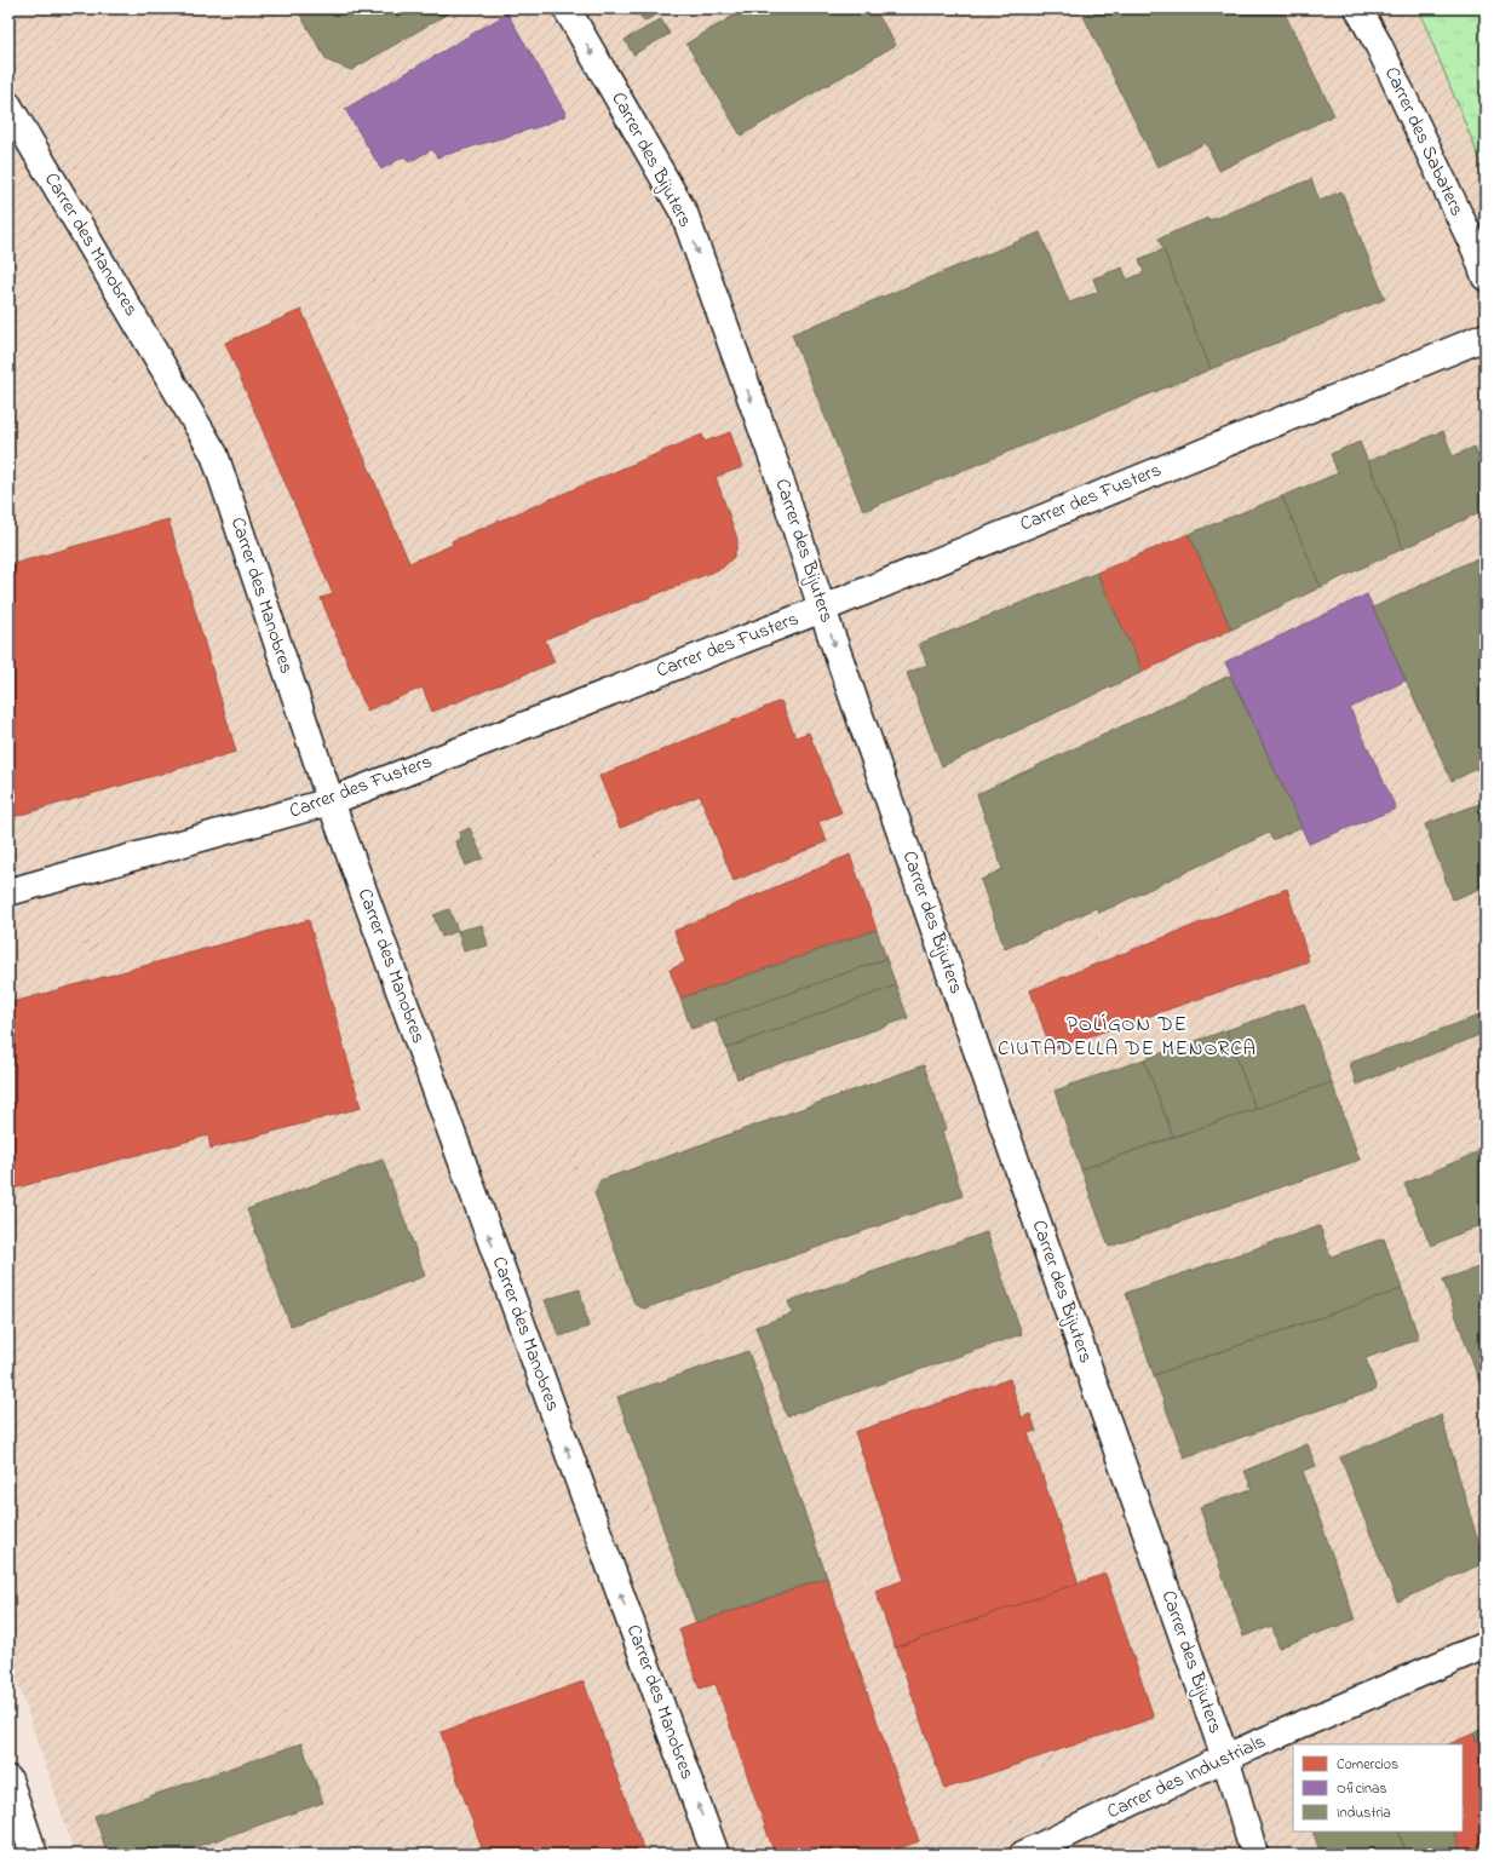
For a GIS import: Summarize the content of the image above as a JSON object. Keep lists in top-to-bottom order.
{
  "streets": {
    "street": [
      "Carrer des Sabaters",
      "Carrer des Bijuters",
      "Carrer des Manobres",
      "Carrer des Fusters",
      "Carrer des Industrials"
    ]
  },
  "crossings": [
    ["Carrer des Bijuters", "Carrer des Fusters"],
    ["Carrer des Bijuters", "Carrer des Industrials"],
    ["Carrer des Manobres", "Carrer des Fusters"]
  ],
  "one_way": ["Carrer des Bijuters", "Carrer des Manobres"],
  "districts": ["POLÍGON DE CIUTADELLA DE MENORCA"],
  "legend": ["Comercios", "Oficinas", "Industria"]
}
